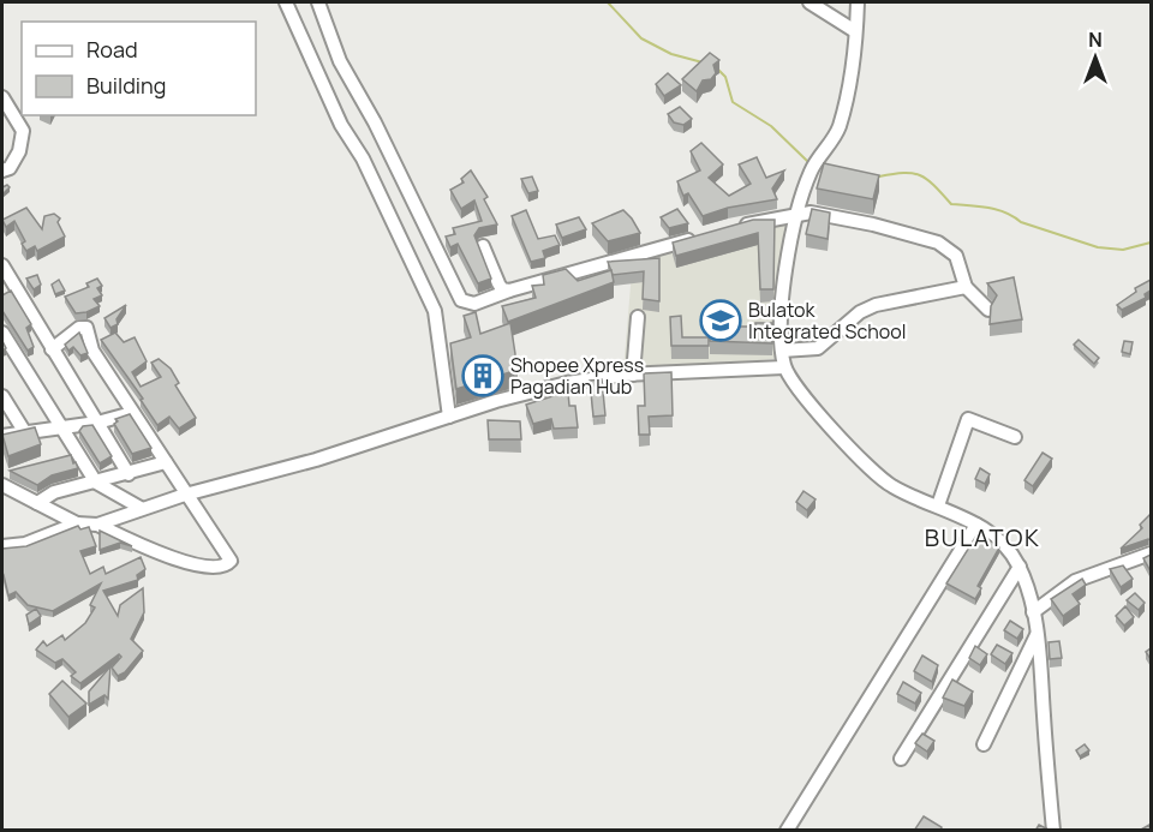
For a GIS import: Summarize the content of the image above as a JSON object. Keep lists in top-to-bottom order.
{
  "districts": ["BULATOK"],
  "places": {
    "school or university": ["Bulatok Integrated School"],
    "building": ["Shopee Xpress Pagadian Hub"]
  },
  "legend": ["Road", "Building"],
  "north": "top"
}
